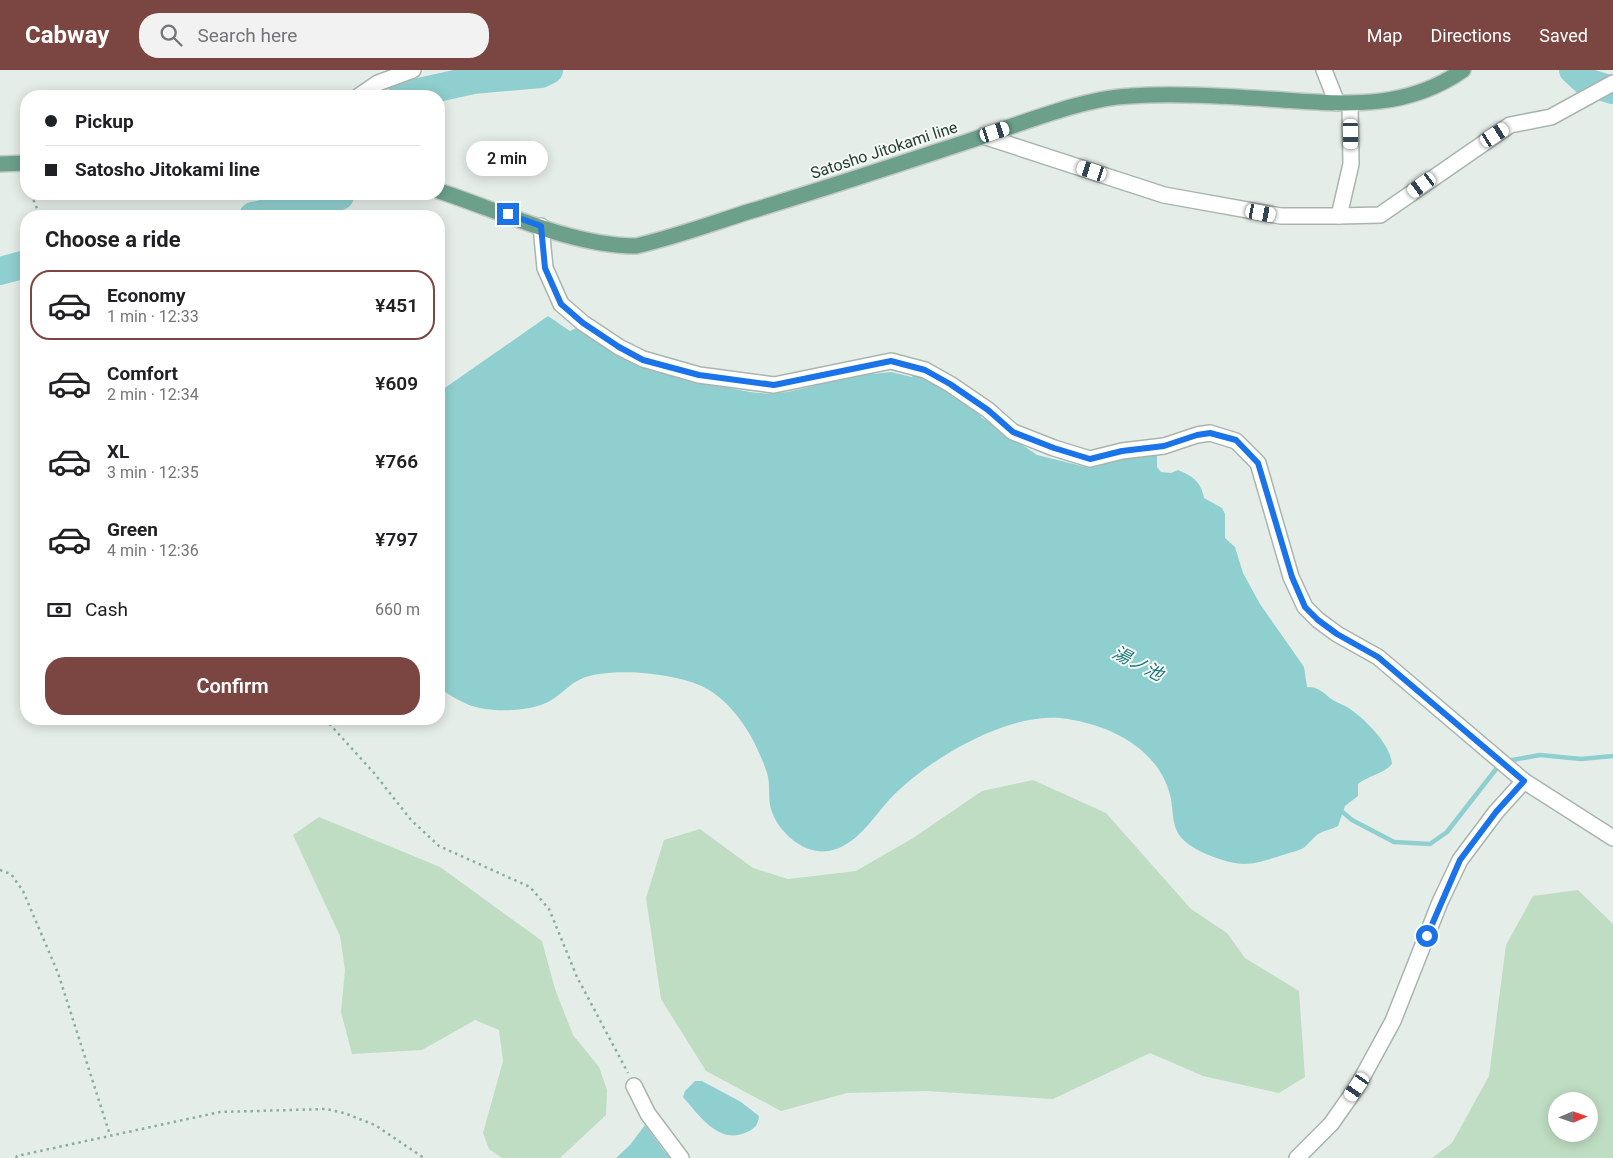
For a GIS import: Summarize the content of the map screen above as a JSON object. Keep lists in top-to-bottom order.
{
  "streets": {
    "main road": ["Satosho Jitokami line"]
  },
  "water": ["湯ノ池"],
  "north": "right",
  "page": {
    "header": "Cabway",
    "search": "Search here",
    "nav": ["Map", "Directions", "Saved"],
    "banner": ["Pickup", "Satosho Jitokami line"],
    "bubble": "2 min",
    "heading": "Choose a ride",
    "list": [
      {
        "name": "Economy",
        "note": "1 min · 12:33",
        "value": "¥451"
      },
      {
        "name": "Comfort",
        "note": "2 min · 12:34",
        "value": "¥609"
      },
      {
        "name": "XL",
        "note": "3 min · 12:35",
        "value": "¥766"
      },
      {
        "name": "Green",
        "note": "4 min · 12:36",
        "value": "¥797"
      }
    ],
    "pay": ["Cash", "660 m"],
    "buttons": "Confirm"
  }
}
